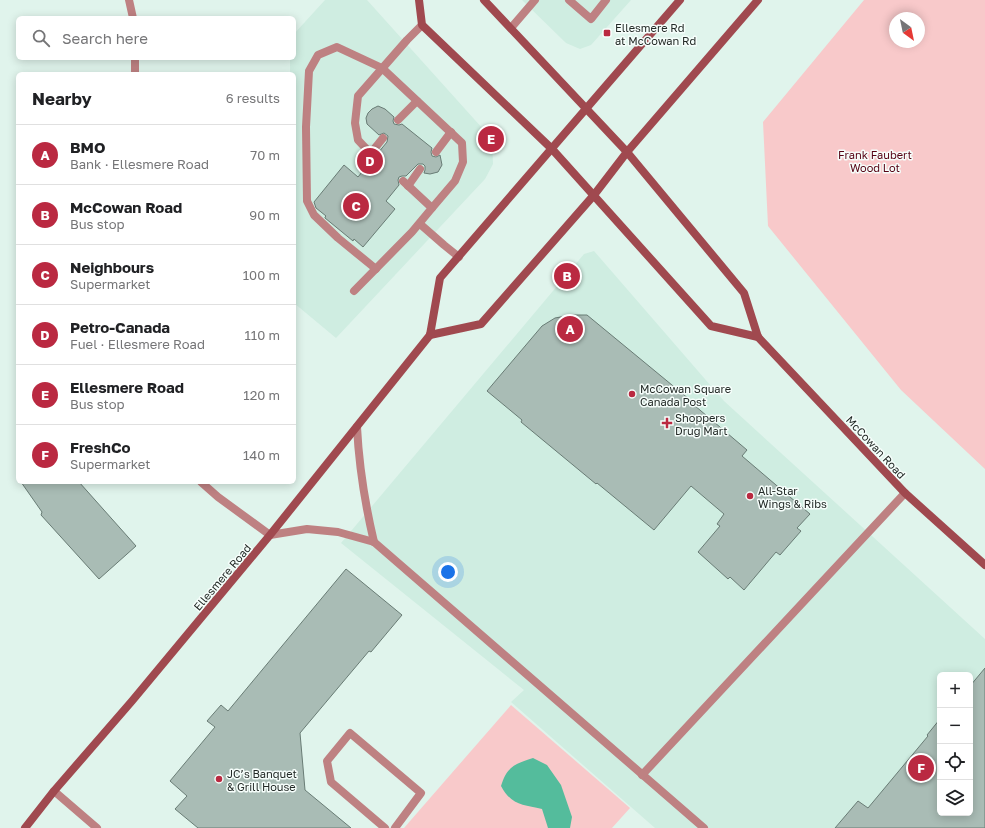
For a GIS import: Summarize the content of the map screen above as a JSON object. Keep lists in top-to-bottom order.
{
  "streets": {
    "main road": ["McCowan Road", "Ellesmere Road"]
  },
  "crossings": [
    ["McCowan Road", "Ellesmere Road"]
  ],
  "parks": ["Frank Faubert Wood Lot"],
  "places": {
    "transit": ["Ellesmere Rd at McCowan Rd"],
    "other": ["McCowan Square Canada Post", "All-Star Wings & Ribs", "JC’s Banquet & Grill House"],
    "health": ["Shoppers Drug Mart"]
  },
  "north": "bottom right",
  "page": {
    "search": "Search here",
    "heading": ["Nearby", "6 results"],
    "pins": [
      "E",
      "D",
      "C",
      "B",
      "A",
      "F"
    ],
    "list": [
      {
        "mark": "A",
        "name": "BMO",
        "note": "Bank · Ellesmere Road",
        "value": "70 m"
      },
      {
        "mark": "B",
        "name": "McCowan Road",
        "note": "Bus stop",
        "value": "90 m"
      },
      {
        "mark": "C",
        "name": "Neighbours",
        "note": "Supermarket",
        "value": "100 m"
      },
      {
        "mark": "D",
        "name": "Petro-Canada",
        "note": "Fuel · Ellesmere Road",
        "value": "110 m"
      },
      {
        "mark": "E",
        "name": "Ellesmere Road",
        "note": "Bus stop",
        "value": "120 m"
      },
      {
        "mark": "F",
        "name": "FreshCo",
        "note": "Supermarket",
        "value": "140 m"
      }
    ],
    "map_buttons": ["+", "−"]
  }
}
